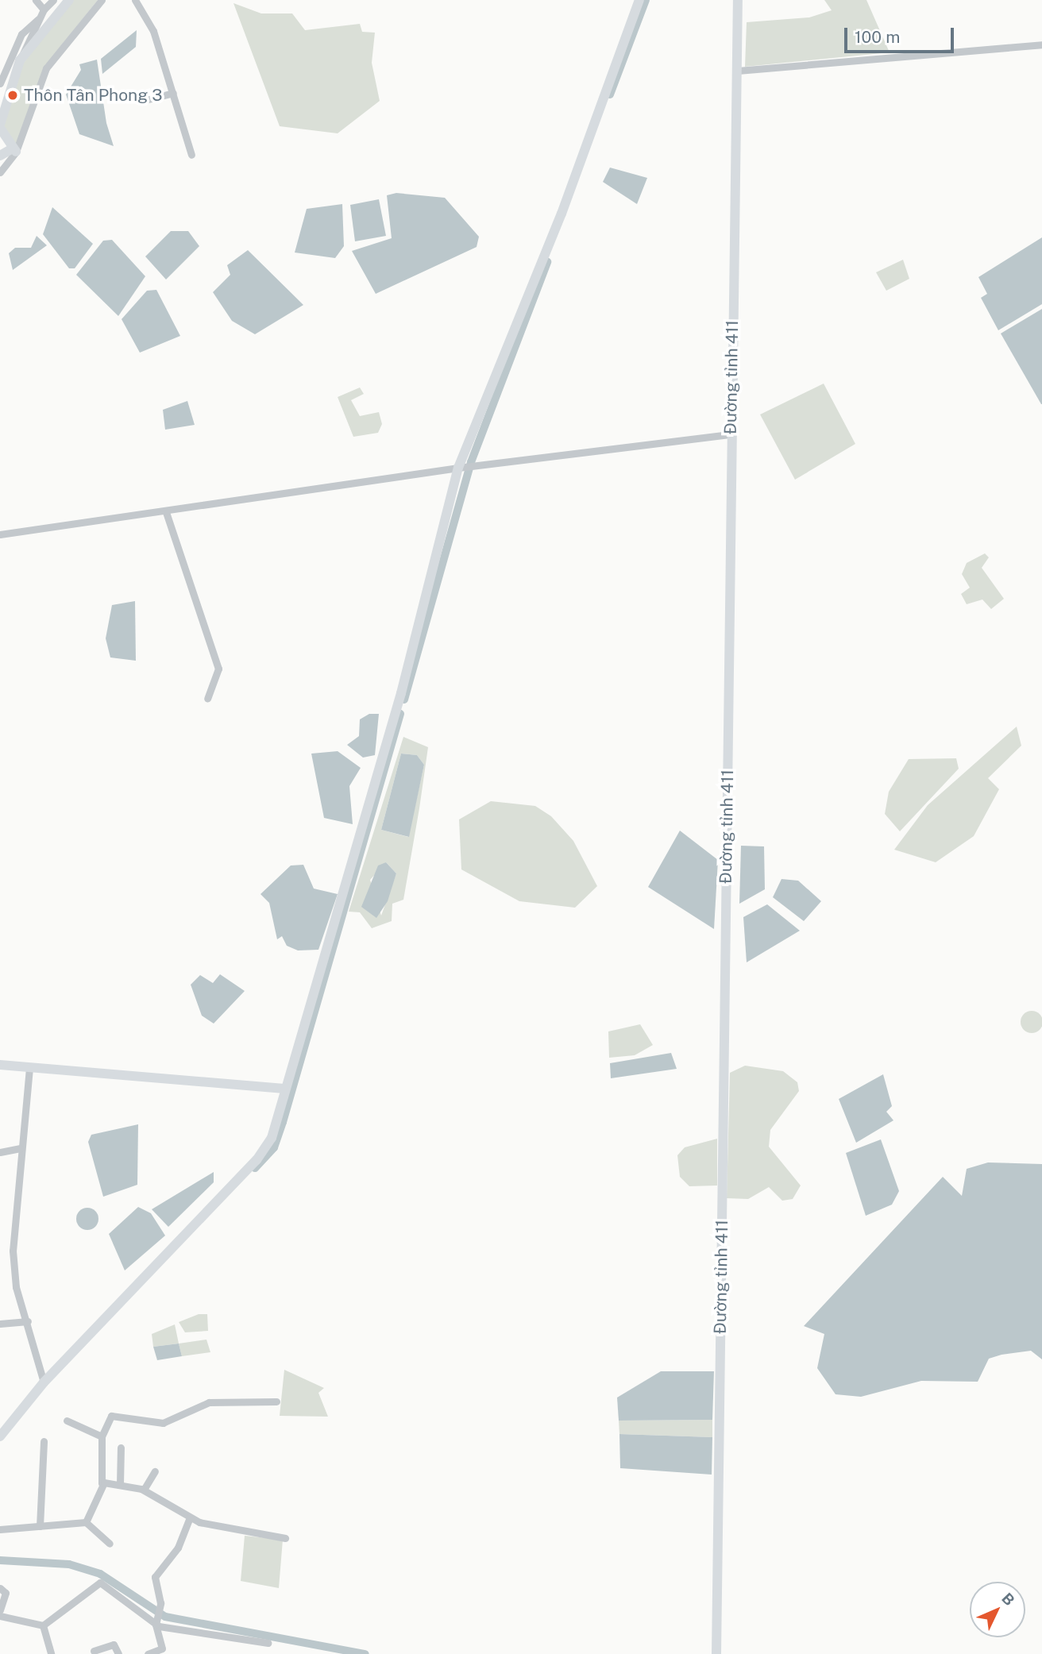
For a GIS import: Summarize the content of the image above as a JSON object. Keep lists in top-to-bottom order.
{
  "streets": {
    "main road": ["Đường tỉnh 411"]
  },
  "places": ["Thôn Tân Phong 3"],
  "scale_bar": "100 m",
  "north": "top right"
}
